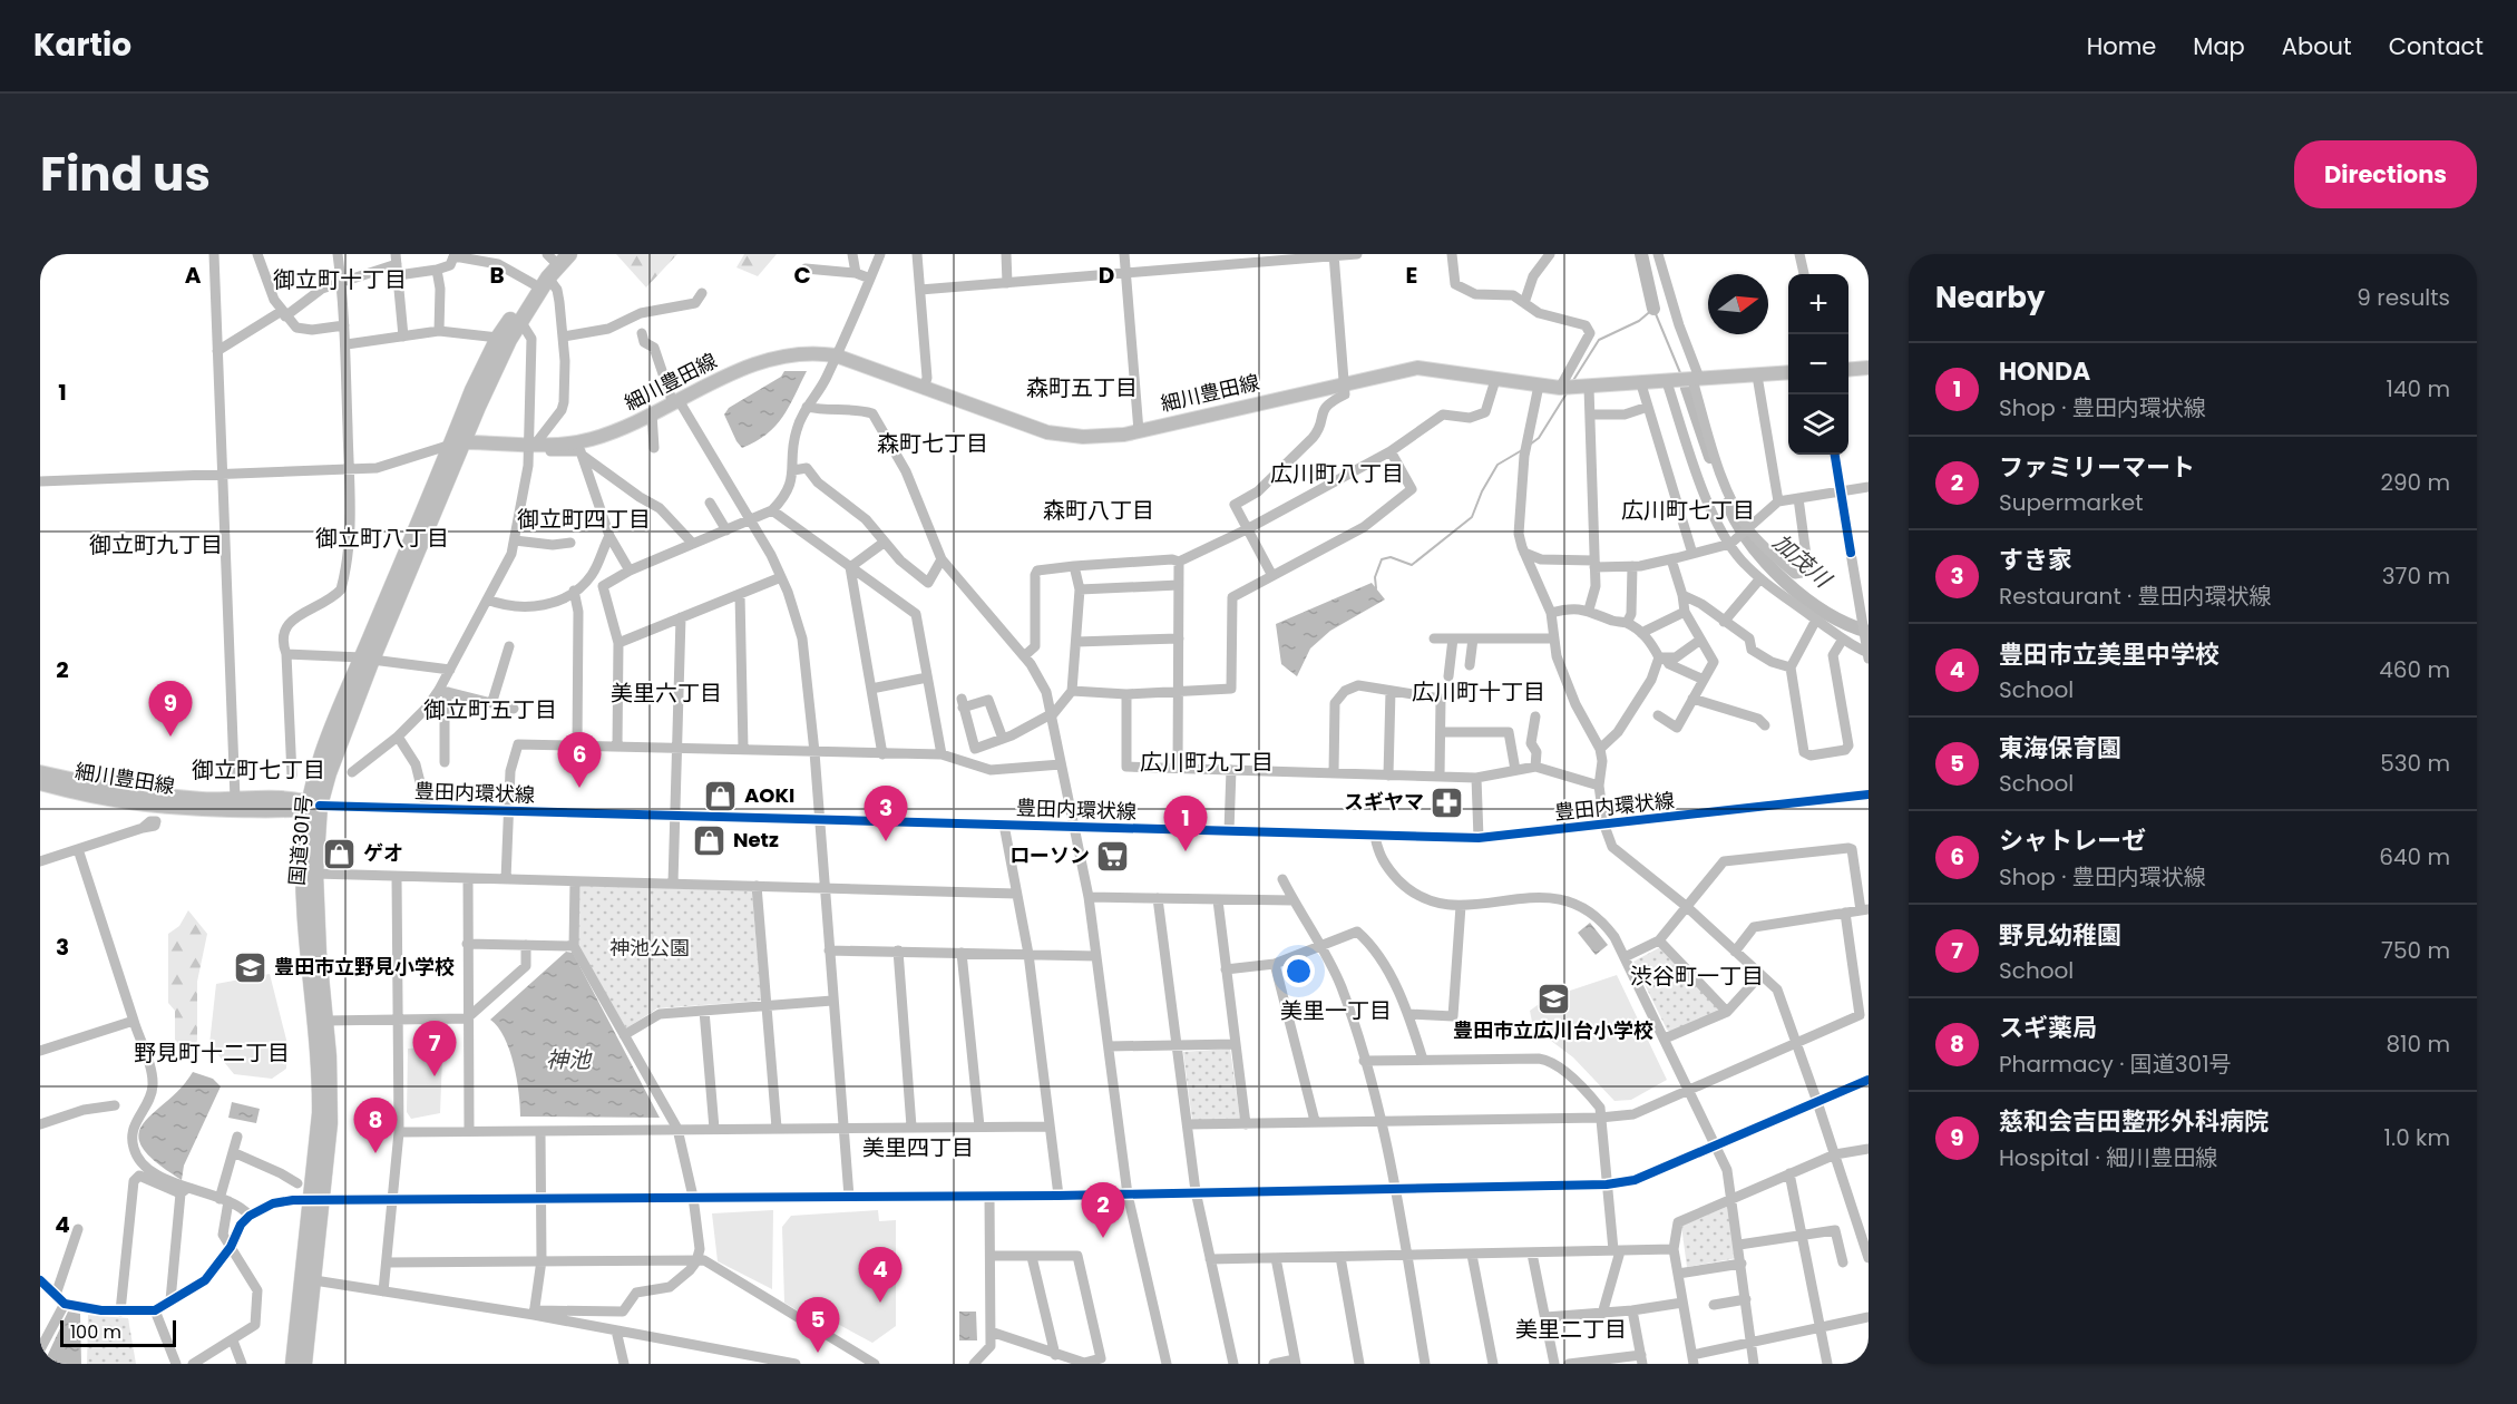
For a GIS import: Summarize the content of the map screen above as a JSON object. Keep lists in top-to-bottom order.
{
  "streets": {
    "highway": ["国道301号"],
    "main road": ["細川豊田線"],
    "street": ["豊田内環状線"]
  },
  "crossings": [
    ["細川豊田線", "豊田内環状線"],
    ["細川豊田線", "国道301号"],
    ["豊田内環状線", "国道301号"]
  ],
  "districts": [
    "御立町十丁目",
    "森町五丁目",
    "森町七丁目",
    "広川町八丁目",
    "森町八丁目",
    "広川町七丁目",
    "御立町四丁目",
    "御立町八丁目",
    "御立町九丁目",
    "広川町十丁目",
    "美里六丁目",
    "御立町五丁目",
    "広川町九丁目",
    "御立町七丁目",
    "渋谷町一丁目",
    "美里一丁目",
    "野見町十二丁目",
    "美里四丁目",
    "美里二丁目"
  ],
  "water": ["加茂川", "神池"],
  "parks": ["神池公園"],
  "places": {
    "shop": ["AOKI", "Netz", "ゲオ"],
    "pharmacy": ["スギヤマ"],
    "supermarket": ["ローソン"],
    "school or university": ["豊田市立野見小学校", "豊田市立広川台小学校"]
  },
  "scale_bar": "100 m",
  "north": "right",
  "page": {
    "header": "Kartio",
    "nav": [
      "Home",
      "Map",
      "About",
      "Contact"
    ],
    "title": "Find us",
    "buttons": "Directions",
    "heading": ["Nearby", "9 results"],
    "map_buttons": ["+", "−"],
    "list": [
      {
        "mark": "1",
        "name": "HONDA",
        "note": "Shop · 豊田内環状線",
        "value": "140 m"
      },
      {
        "mark": "2",
        "name": "ファミリーマート",
        "note": "Supermarket",
        "value": "290 m"
      },
      {
        "mark": "3",
        "name": "すき家",
        "note": "Restaurant · 豊田内環状線",
        "value": "370 m"
      },
      {
        "mark": "4",
        "name": "豊田市立美里中学校",
        "note": "School",
        "value": "460 m"
      },
      {
        "mark": "5",
        "name": "東海保育園",
        "note": "School",
        "value": "530 m"
      },
      {
        "mark": "6",
        "name": "シャトレーゼ",
        "note": "Shop · 豊田内環状線",
        "value": "640 m"
      },
      {
        "mark": "7",
        "name": "野見幼稚園",
        "note": "School",
        "value": "750 m"
      },
      {
        "mark": "8",
        "name": "スギ薬局",
        "note": "Pharmacy · 国道301号",
        "value": "810 m"
      },
      {
        "mark": "9",
        "name": "慈和会吉田整形外科病院",
        "note": "Hospital · 細川豊田線",
        "value": "1.0 km"
      }
    ],
    "pins": [
      "9",
      "6",
      "3",
      "1",
      "7",
      "8",
      "2",
      "4",
      "5"
    ],
    "scale": "100 m"
  },
  "grid": {
    "columns": [
      "A",
      "B",
      "C",
      "D",
      "E"
    ],
    "rows": [
      "1",
      "2",
      "3",
      "4"
    ]
  }
}
